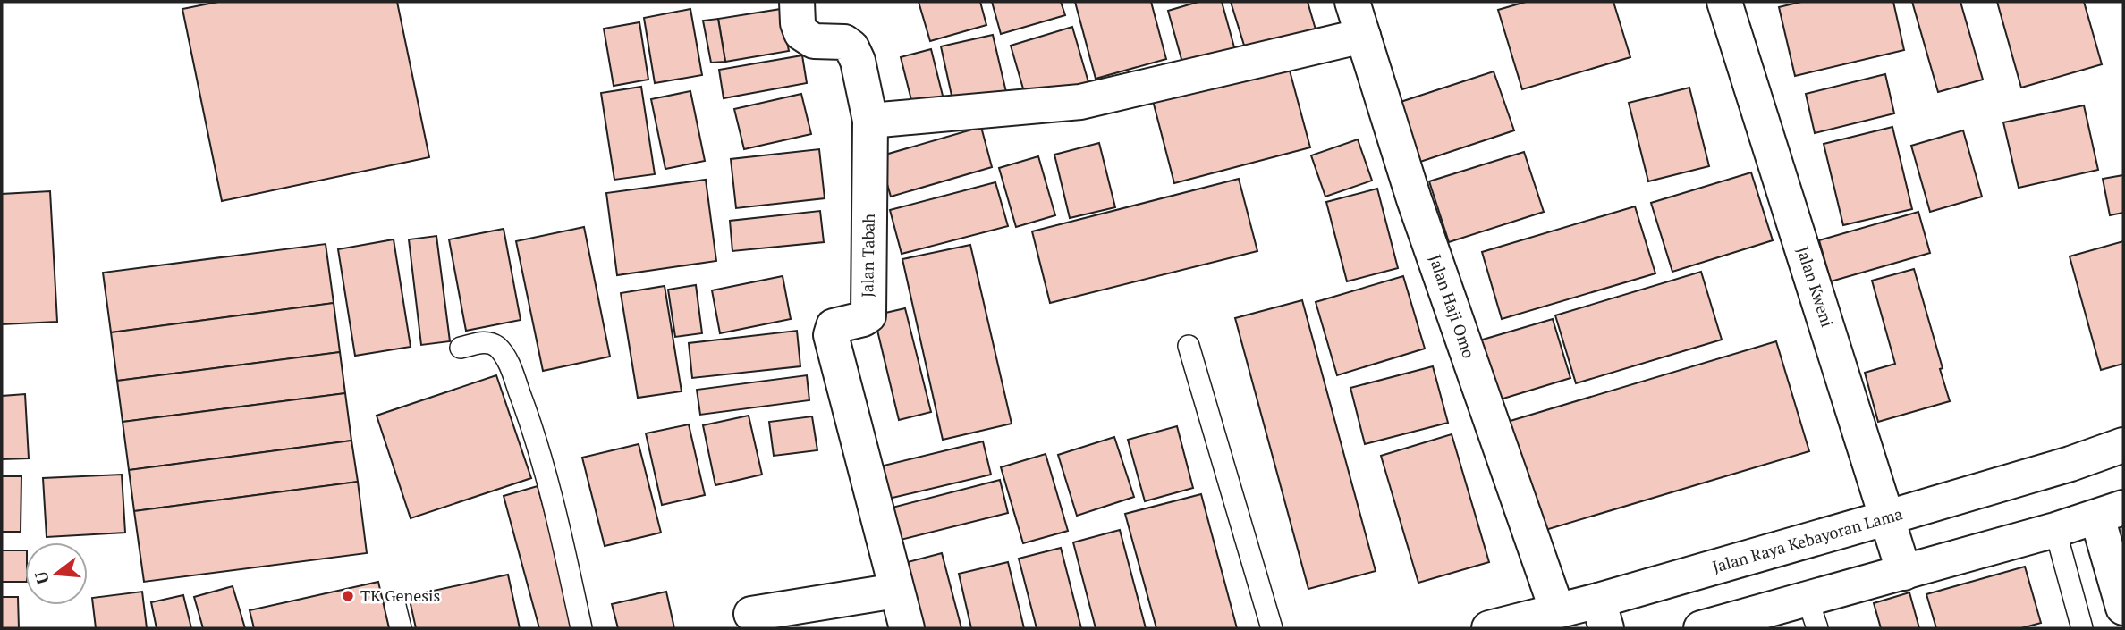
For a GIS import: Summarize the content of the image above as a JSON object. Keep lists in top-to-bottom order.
{
  "streets": {
    "street": [
      "Jalan Tabah",
      "Jalan Kweni",
      "Jalan Haji Omo",
      "Jalan Raya Kebayoran Lama"
    ]
  },
  "crossings": [
    ["Jalan Kweni", "Jalan Raya Kebayoran Lama"],
    ["Jalan Haji Omo", "Jalan Raya Kebayoran Lama"]
  ],
  "places": ["TK Genesis"],
  "north": "left"
}
